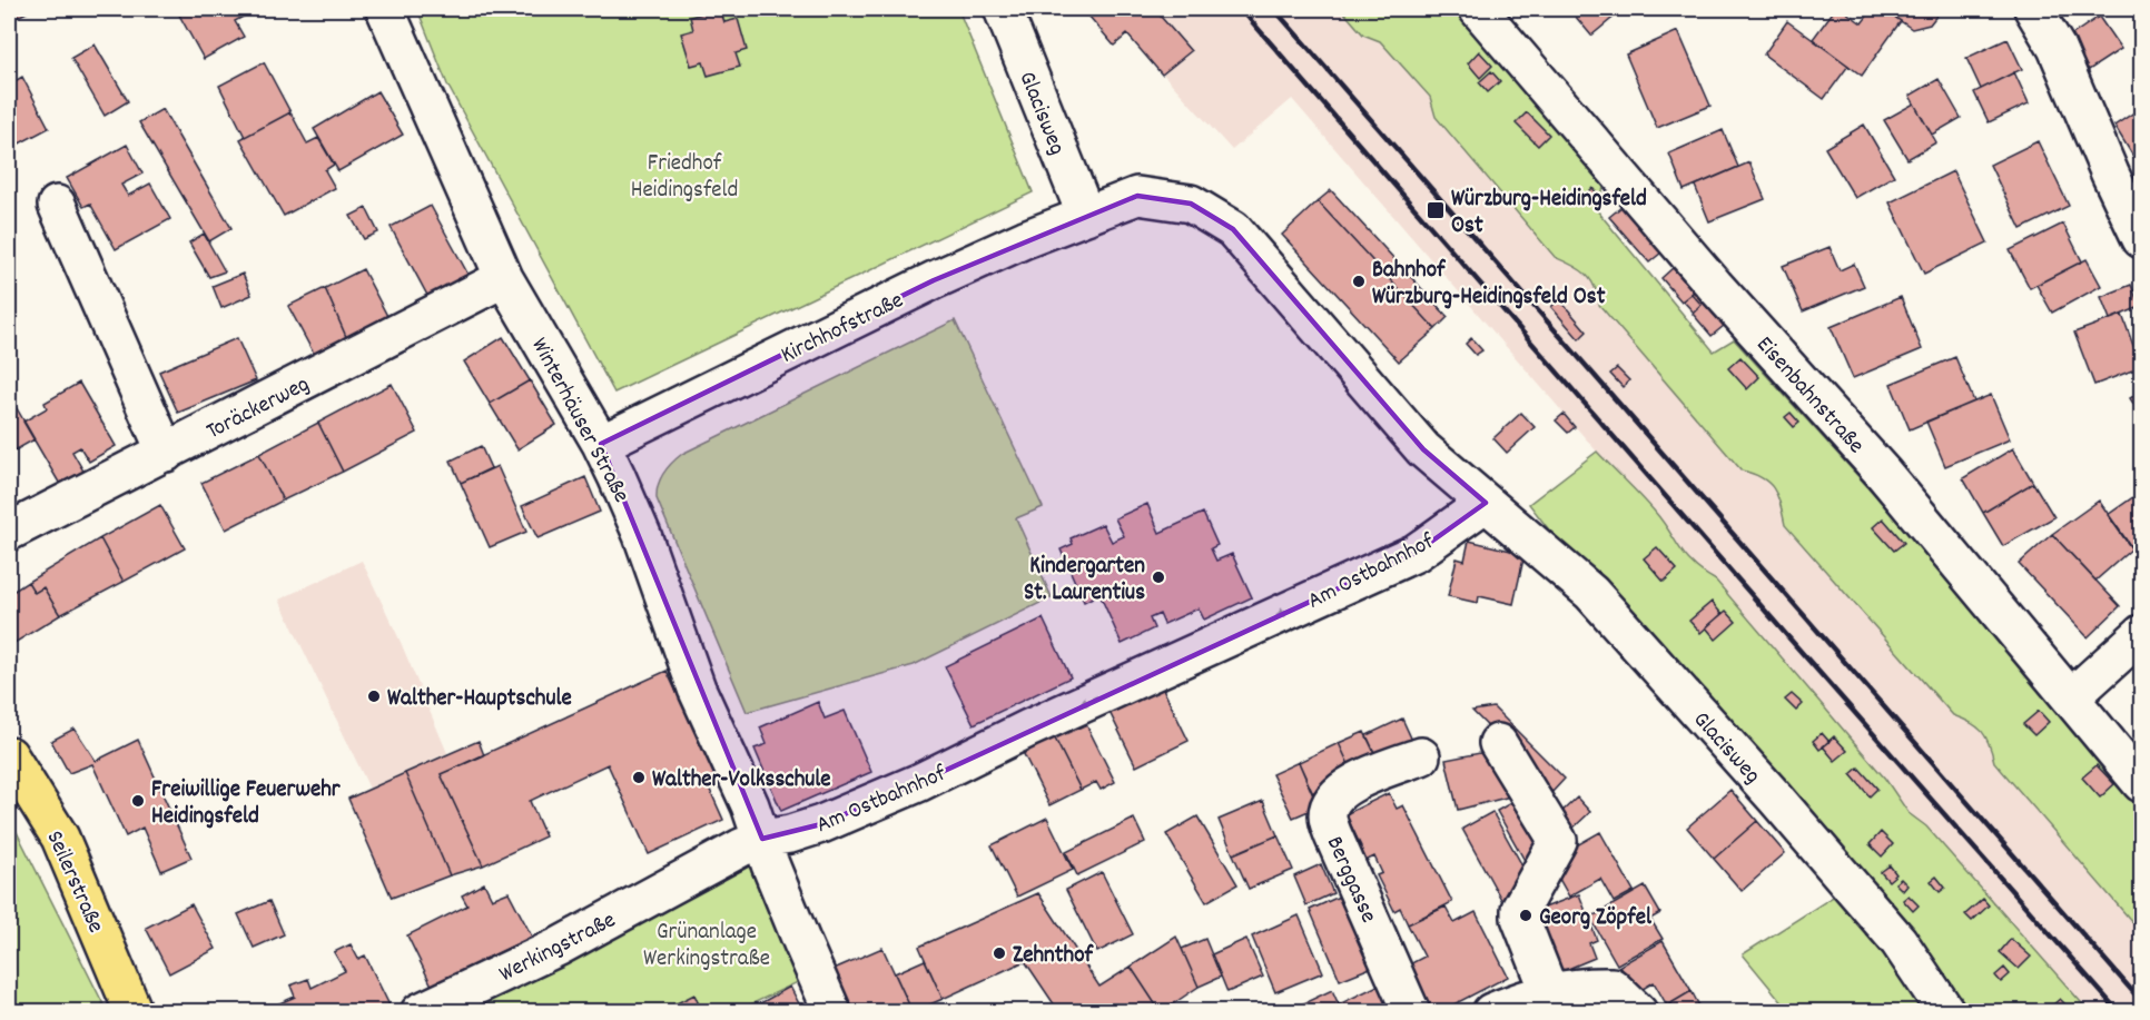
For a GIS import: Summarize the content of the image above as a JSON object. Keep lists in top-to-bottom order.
{
  "streets": {
    "main road": ["Seilerstraße"],
    "street": [
      "Glacisweg",
      "Kirchhofstraße",
      "Eisenbahnstraße",
      "Toräckerweg",
      "Winterhäuser Straße",
      "Am Ostbahnhof",
      "Berggasse",
      "Werkingstraße"
    ]
  },
  "crossings": [
    ["Glacisweg", "Kirchhofstraße"],
    ["Glacisweg", "Am Ostbahnhof"],
    ["Kirchhofstraße", "Winterhäuser Straße"],
    ["Toräckerweg", "Winterhäuser Straße"],
    ["Winterhäuser Straße", "Am Ostbahnhof"],
    ["Winterhäuser Straße", "Werkingstraße"],
    ["Am Ostbahnhof", "Werkingstraße"]
  ],
  "one_way": ["Am Ostbahnhof"],
  "parks": ["Friedhof Heidingsfeld", "Grünanlage Werkingstraße"],
  "places": {
    "transit": ["Würzburg-Heidingsfeld Ost"],
    "other": [
      "Bahnhof Würzburg-Heidingsfeld Ost",
      "Kindergarten St. Laurentius",
      "Walther-Hauptschule",
      "Walther-Volksschule",
      "Freiwillige Feuerwehr Heidingsfeld",
      "Georg Zöpfel",
      "Zehnthof"
    ]
  }
}
